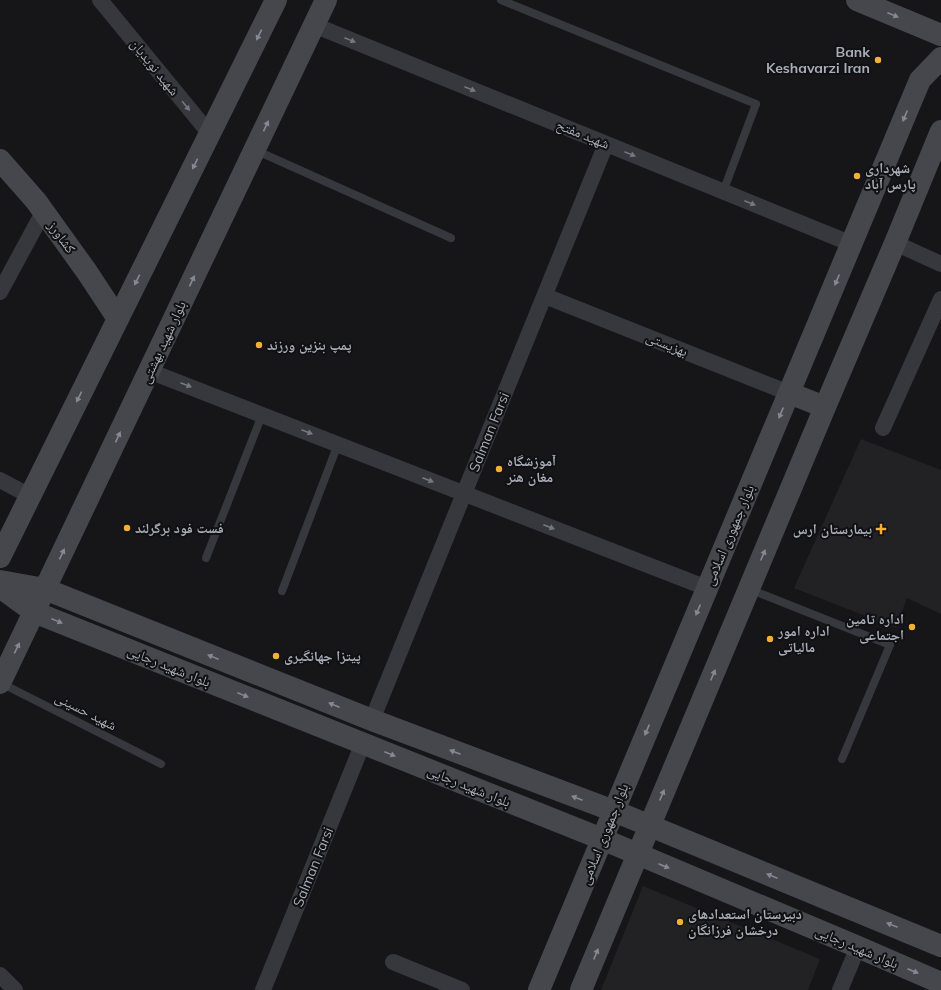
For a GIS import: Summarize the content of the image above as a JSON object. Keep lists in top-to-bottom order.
{
  "streets": {
    "main road": [
      "کشاورز",
      "بلوار شهید بهشتی",
      "بلوار جمهوری اسلامی",
      "بلوار شهید رجایی"
    ],
    "street": [
      "شهید نویدیان",
      "شهید مفتح",
      "بهزیستی",
      "Salman Farsi"
    ],
    "lane": ["شهید حسینی"]
  },
  "crossings": [
    ["شهید مفتح", "بلوار شهید بهشتی"],
    ["شهید مفتح", "Salman Farsi"],
    ["شهید مفتح", "بلوار جمهوری اسلامی"],
    ["بلوار شهید بهشتی", "بلوار شهید رجایی"],
    ["بلوار شهید بهشتی", "شهید حسینی"],
    ["بهزیستی", "Salman Farsi"],
    ["بهزیستی", "بلوار جمهوری اسلامی"],
    ["Salman Farsi", "بلوار شهید رجایی"],
    ["بلوار جمهوری اسلامی", "بلوار شهید رجایی"]
  ],
  "one_way": ["شهید نویدیان", "شهید مفتح"],
  "places": {
    "other": [
      "Bank Keshavarzi Iran",
      "شهرداری پارس آباد",
      "پمپ بنزین ورزند",
      "آموزشگاه مغان هنر",
      "فست فود برگرلند",
      "اداره تامین اجتماعی",
      "اداره امور مالیاتی",
      "پیتزا جهانگیری",
      "دبیرستان استعدادهای درخشان فرزانگان"
    ],
    "health": ["بیمارستان ارس"]
  }
}
